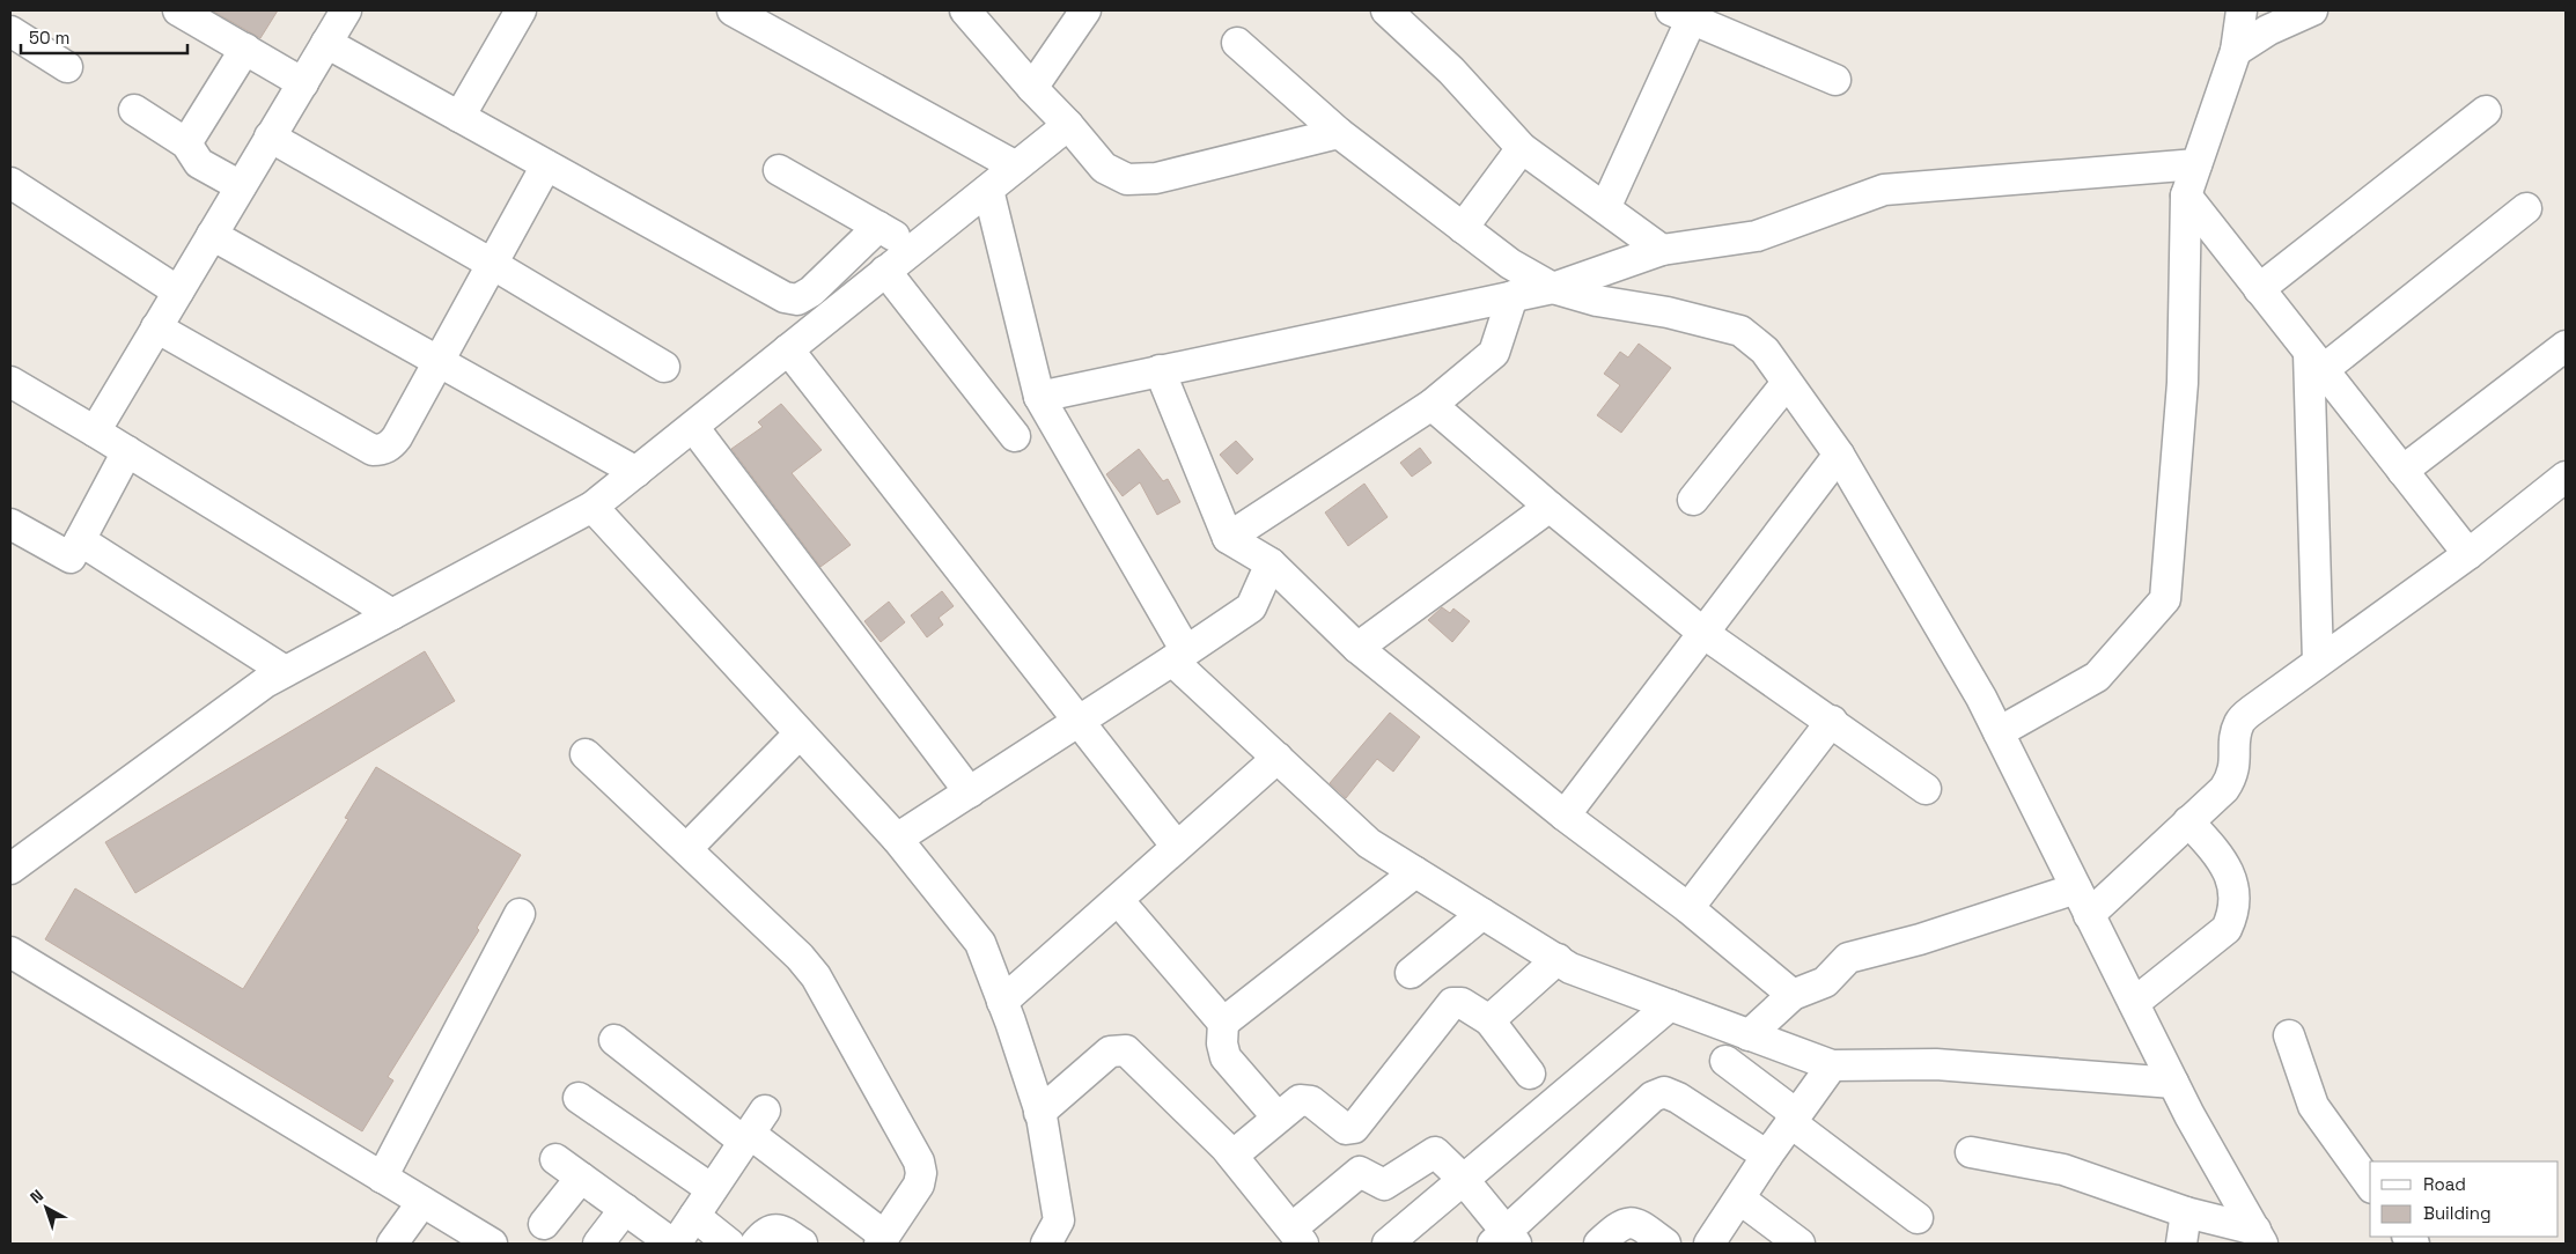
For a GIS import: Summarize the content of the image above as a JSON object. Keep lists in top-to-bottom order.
{
  "legend": ["Road", "Building"],
  "scale_bar": "50 m",
  "north": "top left"
}
